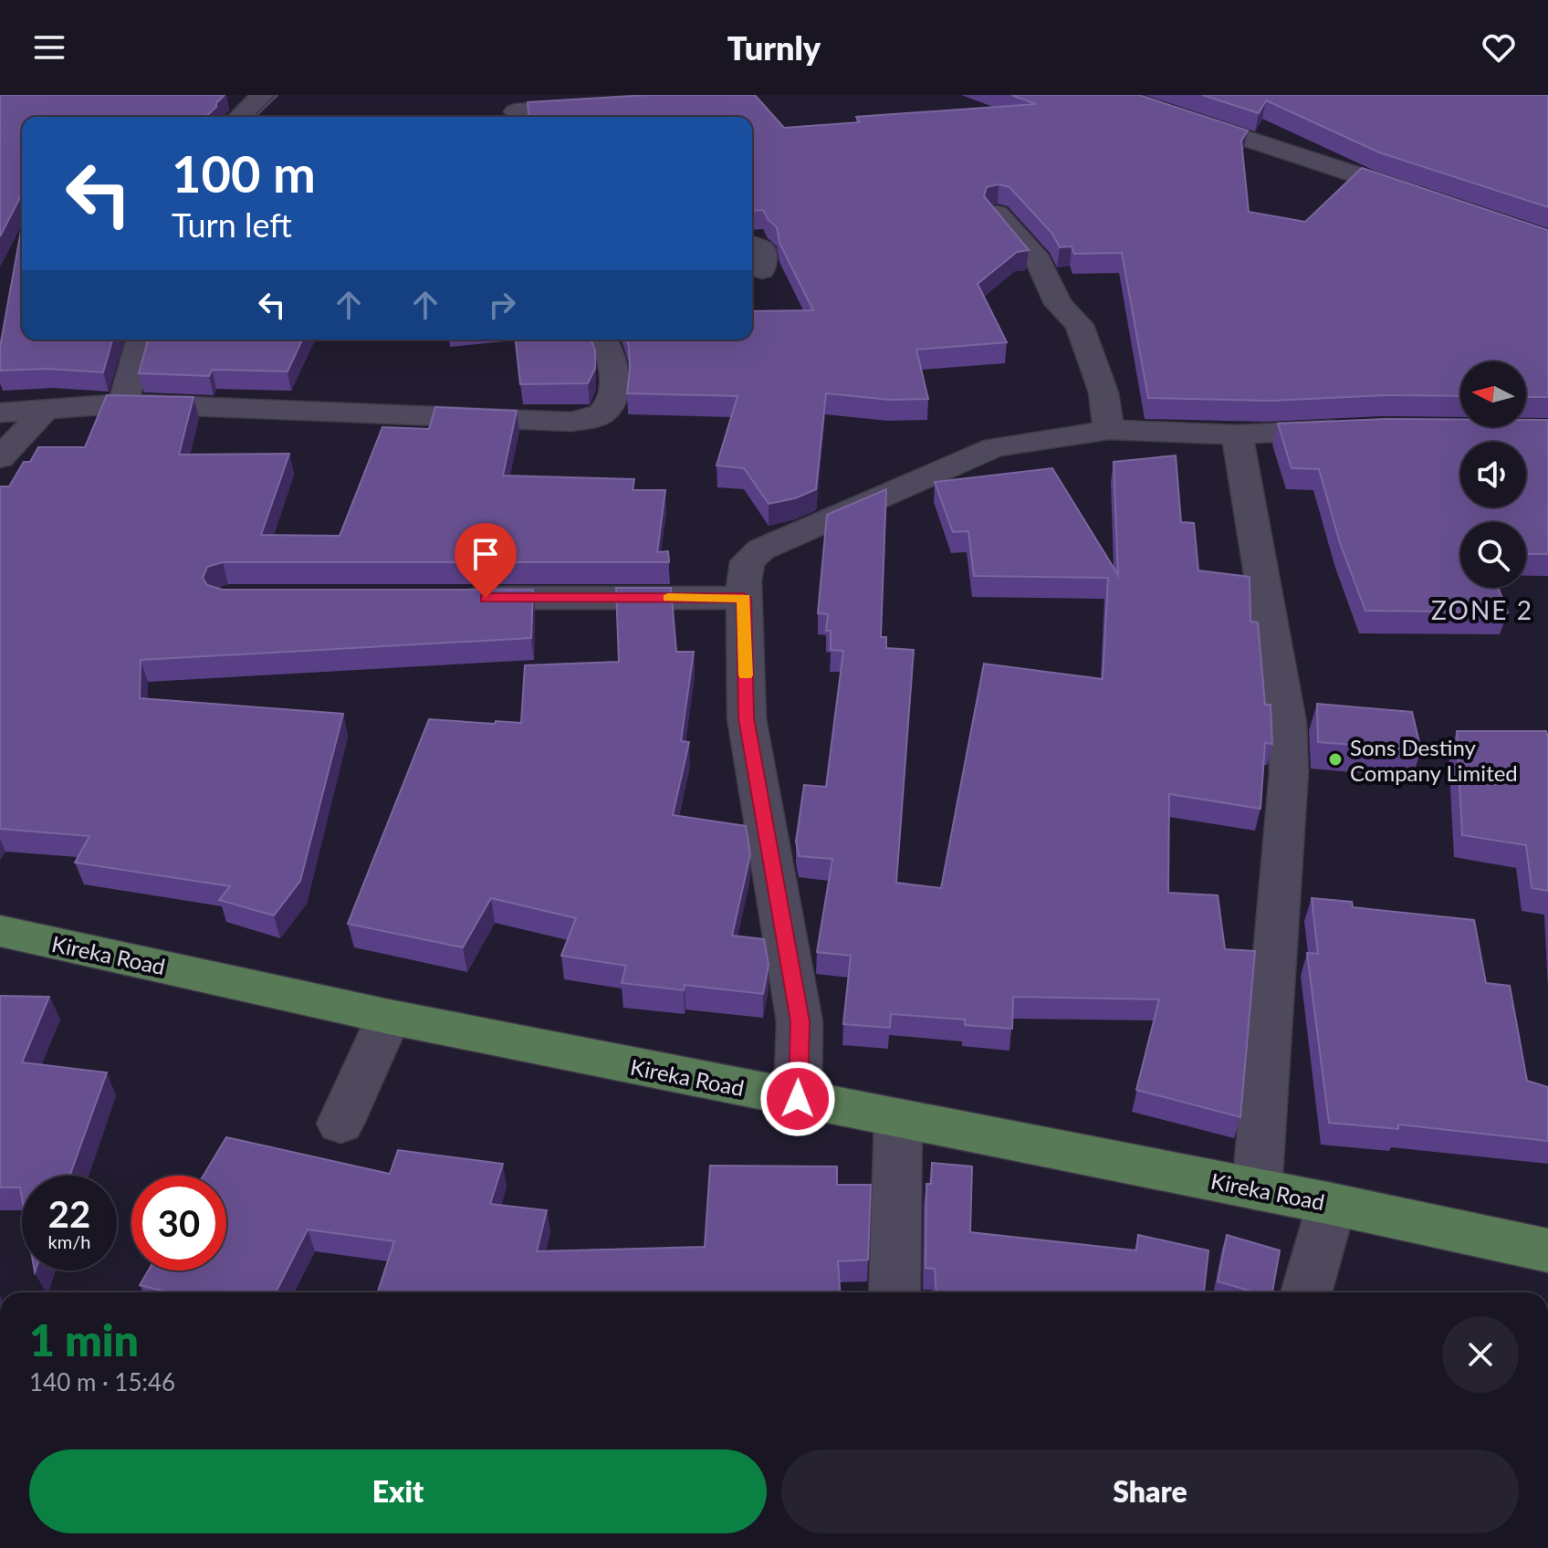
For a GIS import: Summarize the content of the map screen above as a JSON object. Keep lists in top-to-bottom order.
{
  "streets": {
    "main road": ["Kireka Road"]
  },
  "districts": ["ZONE 2"],
  "places": ["Sons Destiny Company Limited"],
  "north": "left",
  "page": {
    "header": "Turnly",
    "turn": ["100 m", "Turn left"],
    "speed": "22 km/h",
    "limit": "30",
    "heading": ["1 min", "140 m · 15:46"],
    "buttons": ["Exit", "Share"]
  }
}
